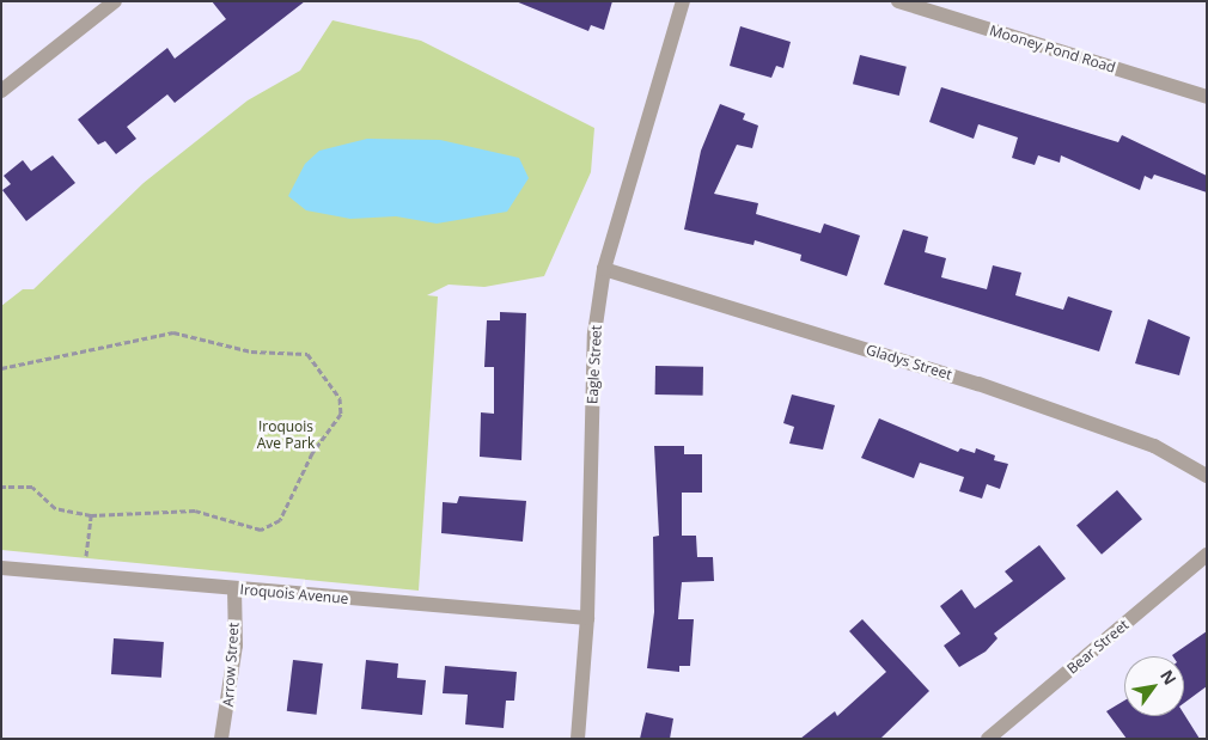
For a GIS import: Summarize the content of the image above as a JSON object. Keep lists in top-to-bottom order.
{
  "streets": {
    "street": [
      "Mooney Pond Road",
      "Gladys Street",
      "Eagle Street",
      "Iroquois Avenue",
      "Bear Street",
      "Arrow Street"
    ]
  },
  "crossings": [
    ["Gladys Street", "Eagle Street"],
    ["Eagle Street", "Iroquois Avenue"],
    ["Iroquois Avenue", "Arrow Street"]
  ],
  "parks": ["Iroquois Ave Park"],
  "north": "top right"
}
